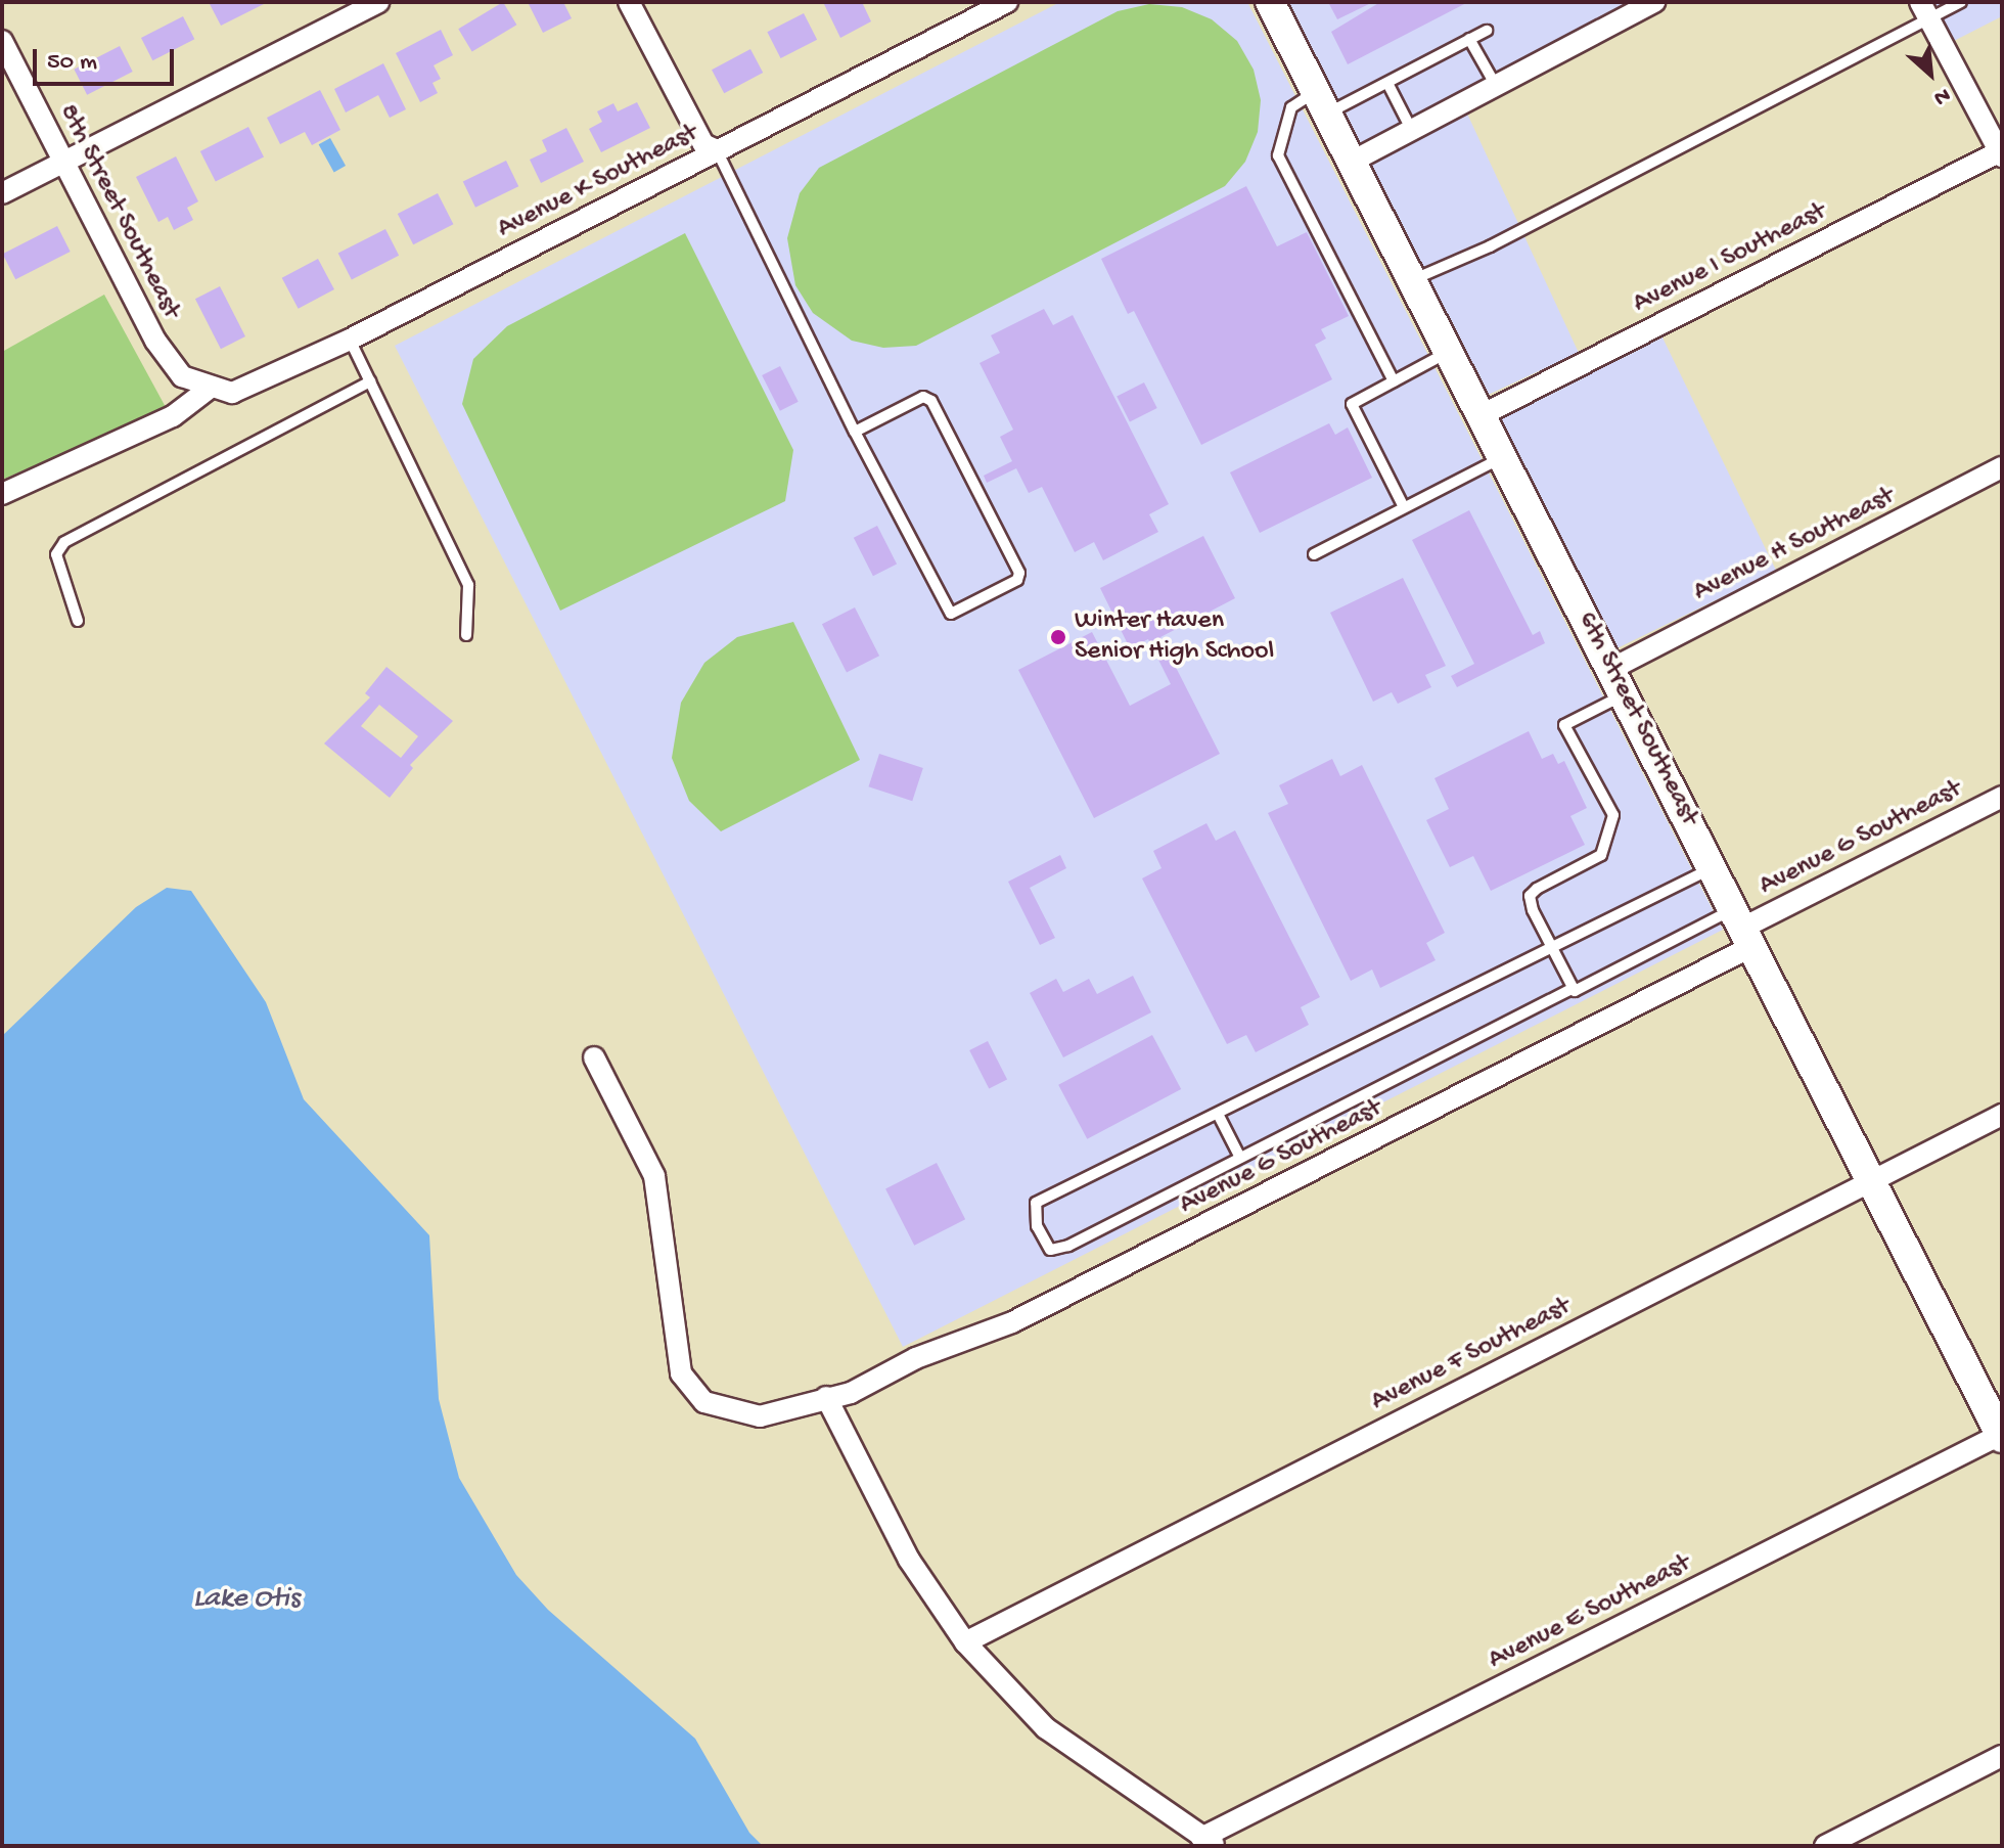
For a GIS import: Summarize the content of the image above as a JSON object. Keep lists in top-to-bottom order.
{
  "streets": {
    "street": [
      "Avenue K Southeast",
      "8th Street Southeast",
      "Avenue I Southeast",
      "Avenue H Southeast",
      "6th Street Southeast",
      "Avenue G Southeast",
      "Avenue F Southeast",
      "Avenue E Southeast"
    ]
  },
  "crossings": [
    ["Avenue K Southeast", "8th Street Southeast"],
    ["Avenue I Southeast", "6th Street Southeast"],
    ["Avenue H Southeast", "6th Street Southeast"],
    ["6th Street Southeast", "Avenue G Southeast"],
    ["6th Street Southeast", "Avenue F Southeast"],
    ["6th Street Southeast", "Avenue E Southeast"]
  ],
  "water": ["Lake Otis"],
  "places": ["Winter Haven Senior High School"],
  "scale_bar": "50 m",
  "north": "bottom right"
}
